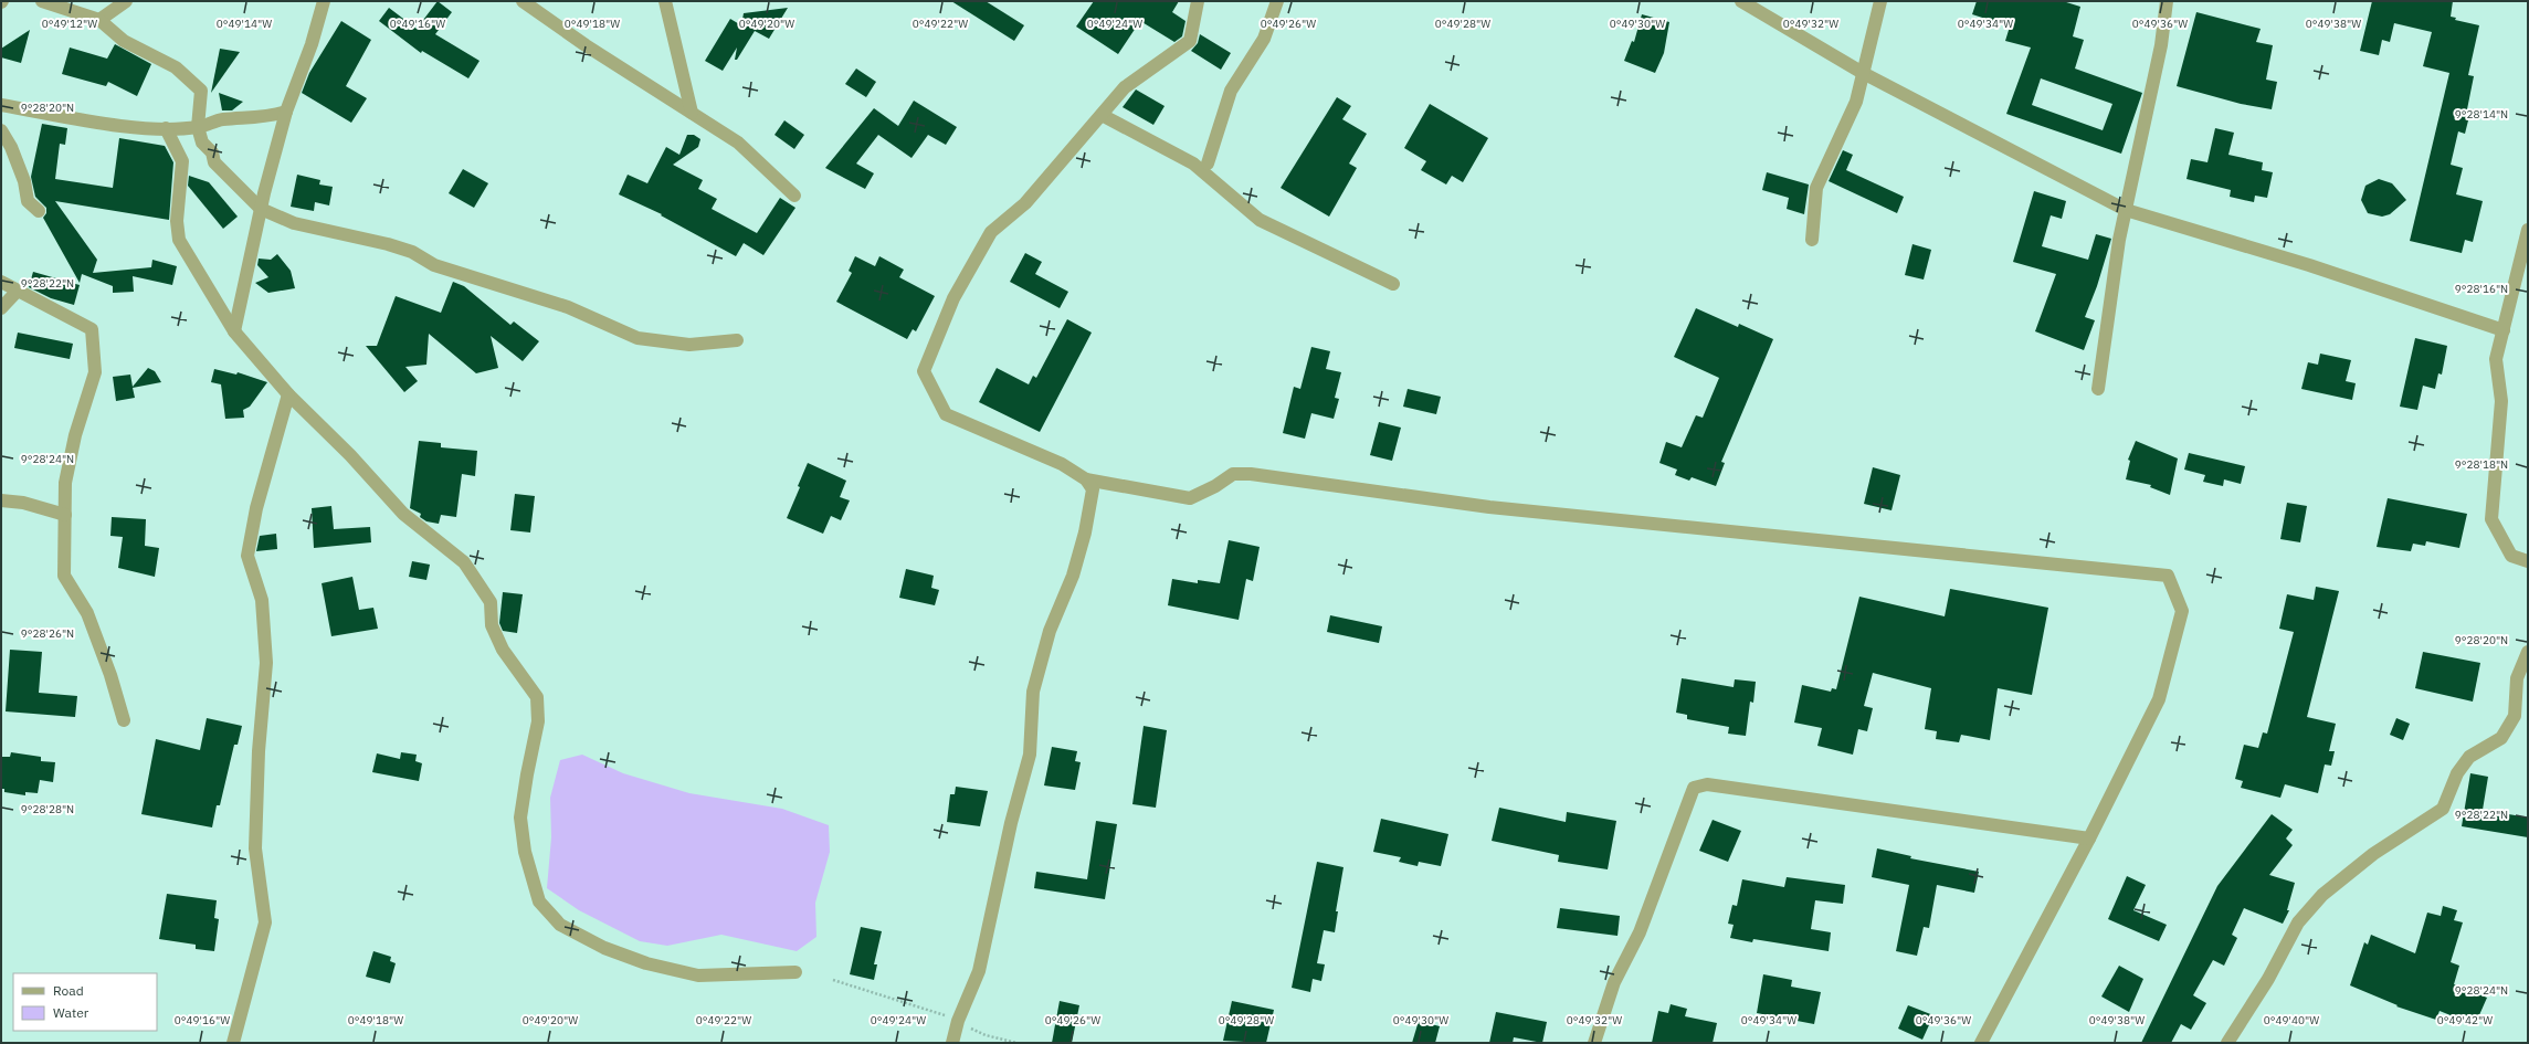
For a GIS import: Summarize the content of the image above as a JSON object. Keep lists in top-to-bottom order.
{
  "legend": ["Road", "Water"],
  "coordinates": [
    "0°49'12\"W",
    "0°49'14\"W",
    "0°49'16\"W",
    "0°49'18\"W",
    "0°49'20\"W",
    "0°49'22\"W",
    "0°49'24\"W",
    "0°49'26\"W",
    "0°49'28\"W",
    "0°49'30\"W",
    "0°49'32\"W",
    "0°49'34\"W",
    "0°49'36\"W",
    "0°49'38\"W",
    "9°28'20\"N",
    "9°28'14\"N",
    "9°28'22\"N",
    "9°28'16\"N",
    "9°28'24\"N",
    "9°28'18\"N",
    "9°28'26\"N",
    "9°28'28\"N",
    "0°49'40\"W",
    "0°49'42\"W"
  ]
}
